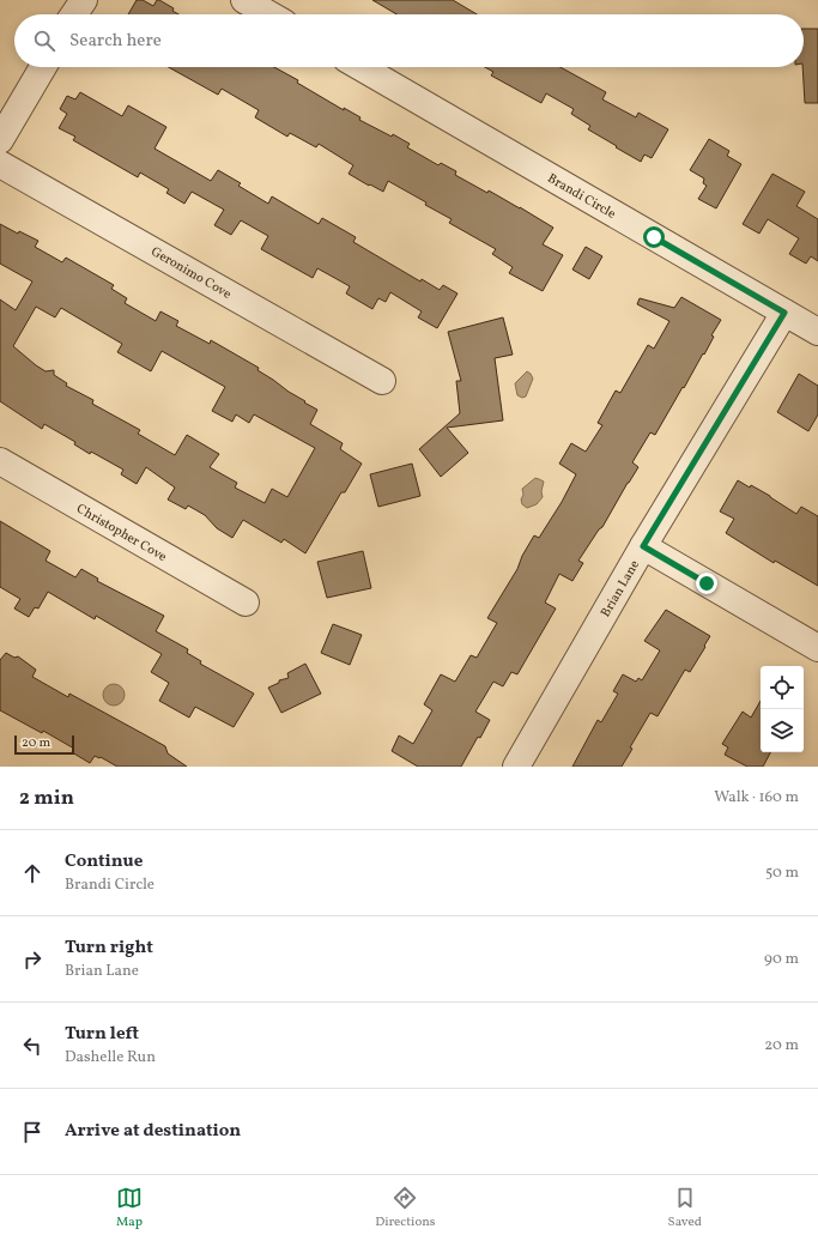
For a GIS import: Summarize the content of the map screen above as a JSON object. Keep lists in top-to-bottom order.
{
  "streets": {
    "street": [
      "Brandi Circle",
      "Geronimo Cove",
      "Christopher Cove",
      "Brian Lane"
    ]
  },
  "crossings": [
    ["Brandi Circle", "Brian Lane"]
  ],
  "scale_bar": "20 m",
  "page": {
    "search": "Search here",
    "scale": "20 m",
    "heading": ["2 min", "Walk · 160 m"],
    "list": [
      ["Continue", "Brandi Circle", "50 m"],
      ["Turn right", "Brian Lane", "90 m"],
      ["Turn left", "Dashelle Run", "20 m"],
      "Arrive at destination"
    ],
    "nav": ["Map", "Directions", "Saved"]
  }
}
